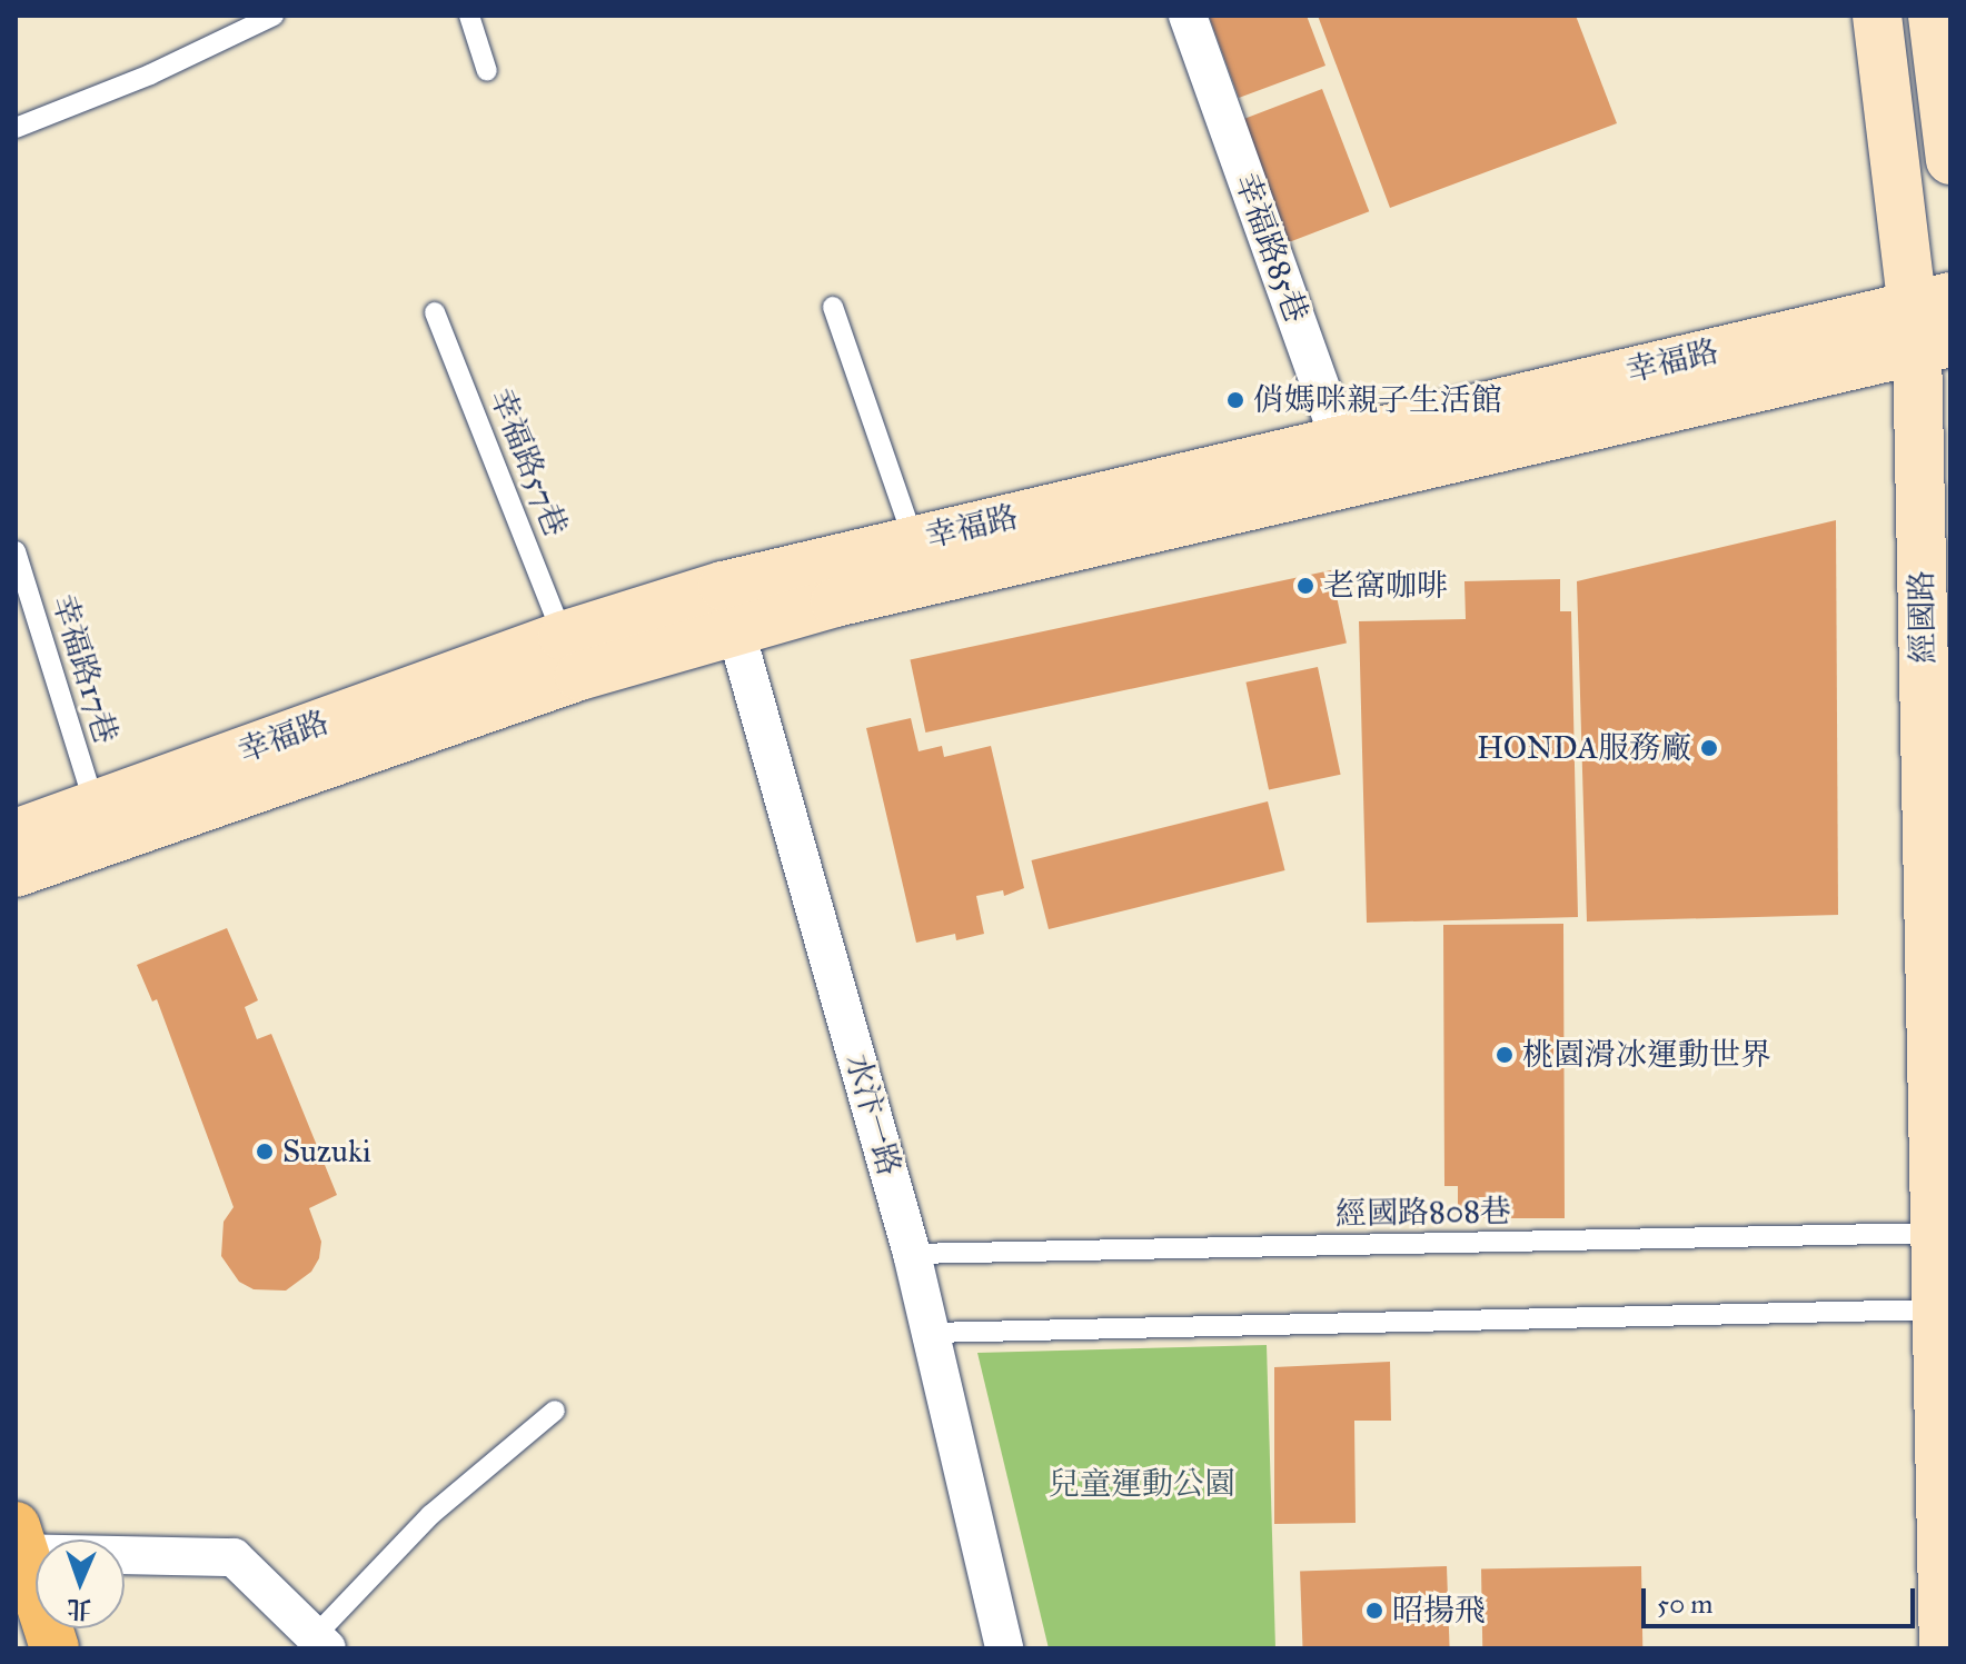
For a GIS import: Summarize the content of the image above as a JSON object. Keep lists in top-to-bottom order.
{
  "streets": {
    "street": [
      "幸福路85巷",
      "幸福路",
      "經國路",
      "水汴一路"
    ],
    "lane": ["幸福路57巷", "幸福路17巷", "經國路808巷"]
  },
  "crossings": [
    ["幸福路85巷", "幸福路"],
    ["幸福路", "幸福路57巷"],
    ["幸福路", "經國路"],
    ["幸福路", "幸福路17巷"],
    ["幸福路", "水汴一路"],
    ["經國路", "經國路808巷"],
    ["水汴一路", "經國路808巷"]
  ],
  "parks": ["兒童運動公園"],
  "places": [
    "俏媽咪親子生活館",
    "老窩咖啡",
    "HONDA服務廠",
    "桃園滑冰運動世界",
    "Suzuki",
    "昭揚飛"
  ],
  "scale_bar": "50 m",
  "north": "bottom"
}
